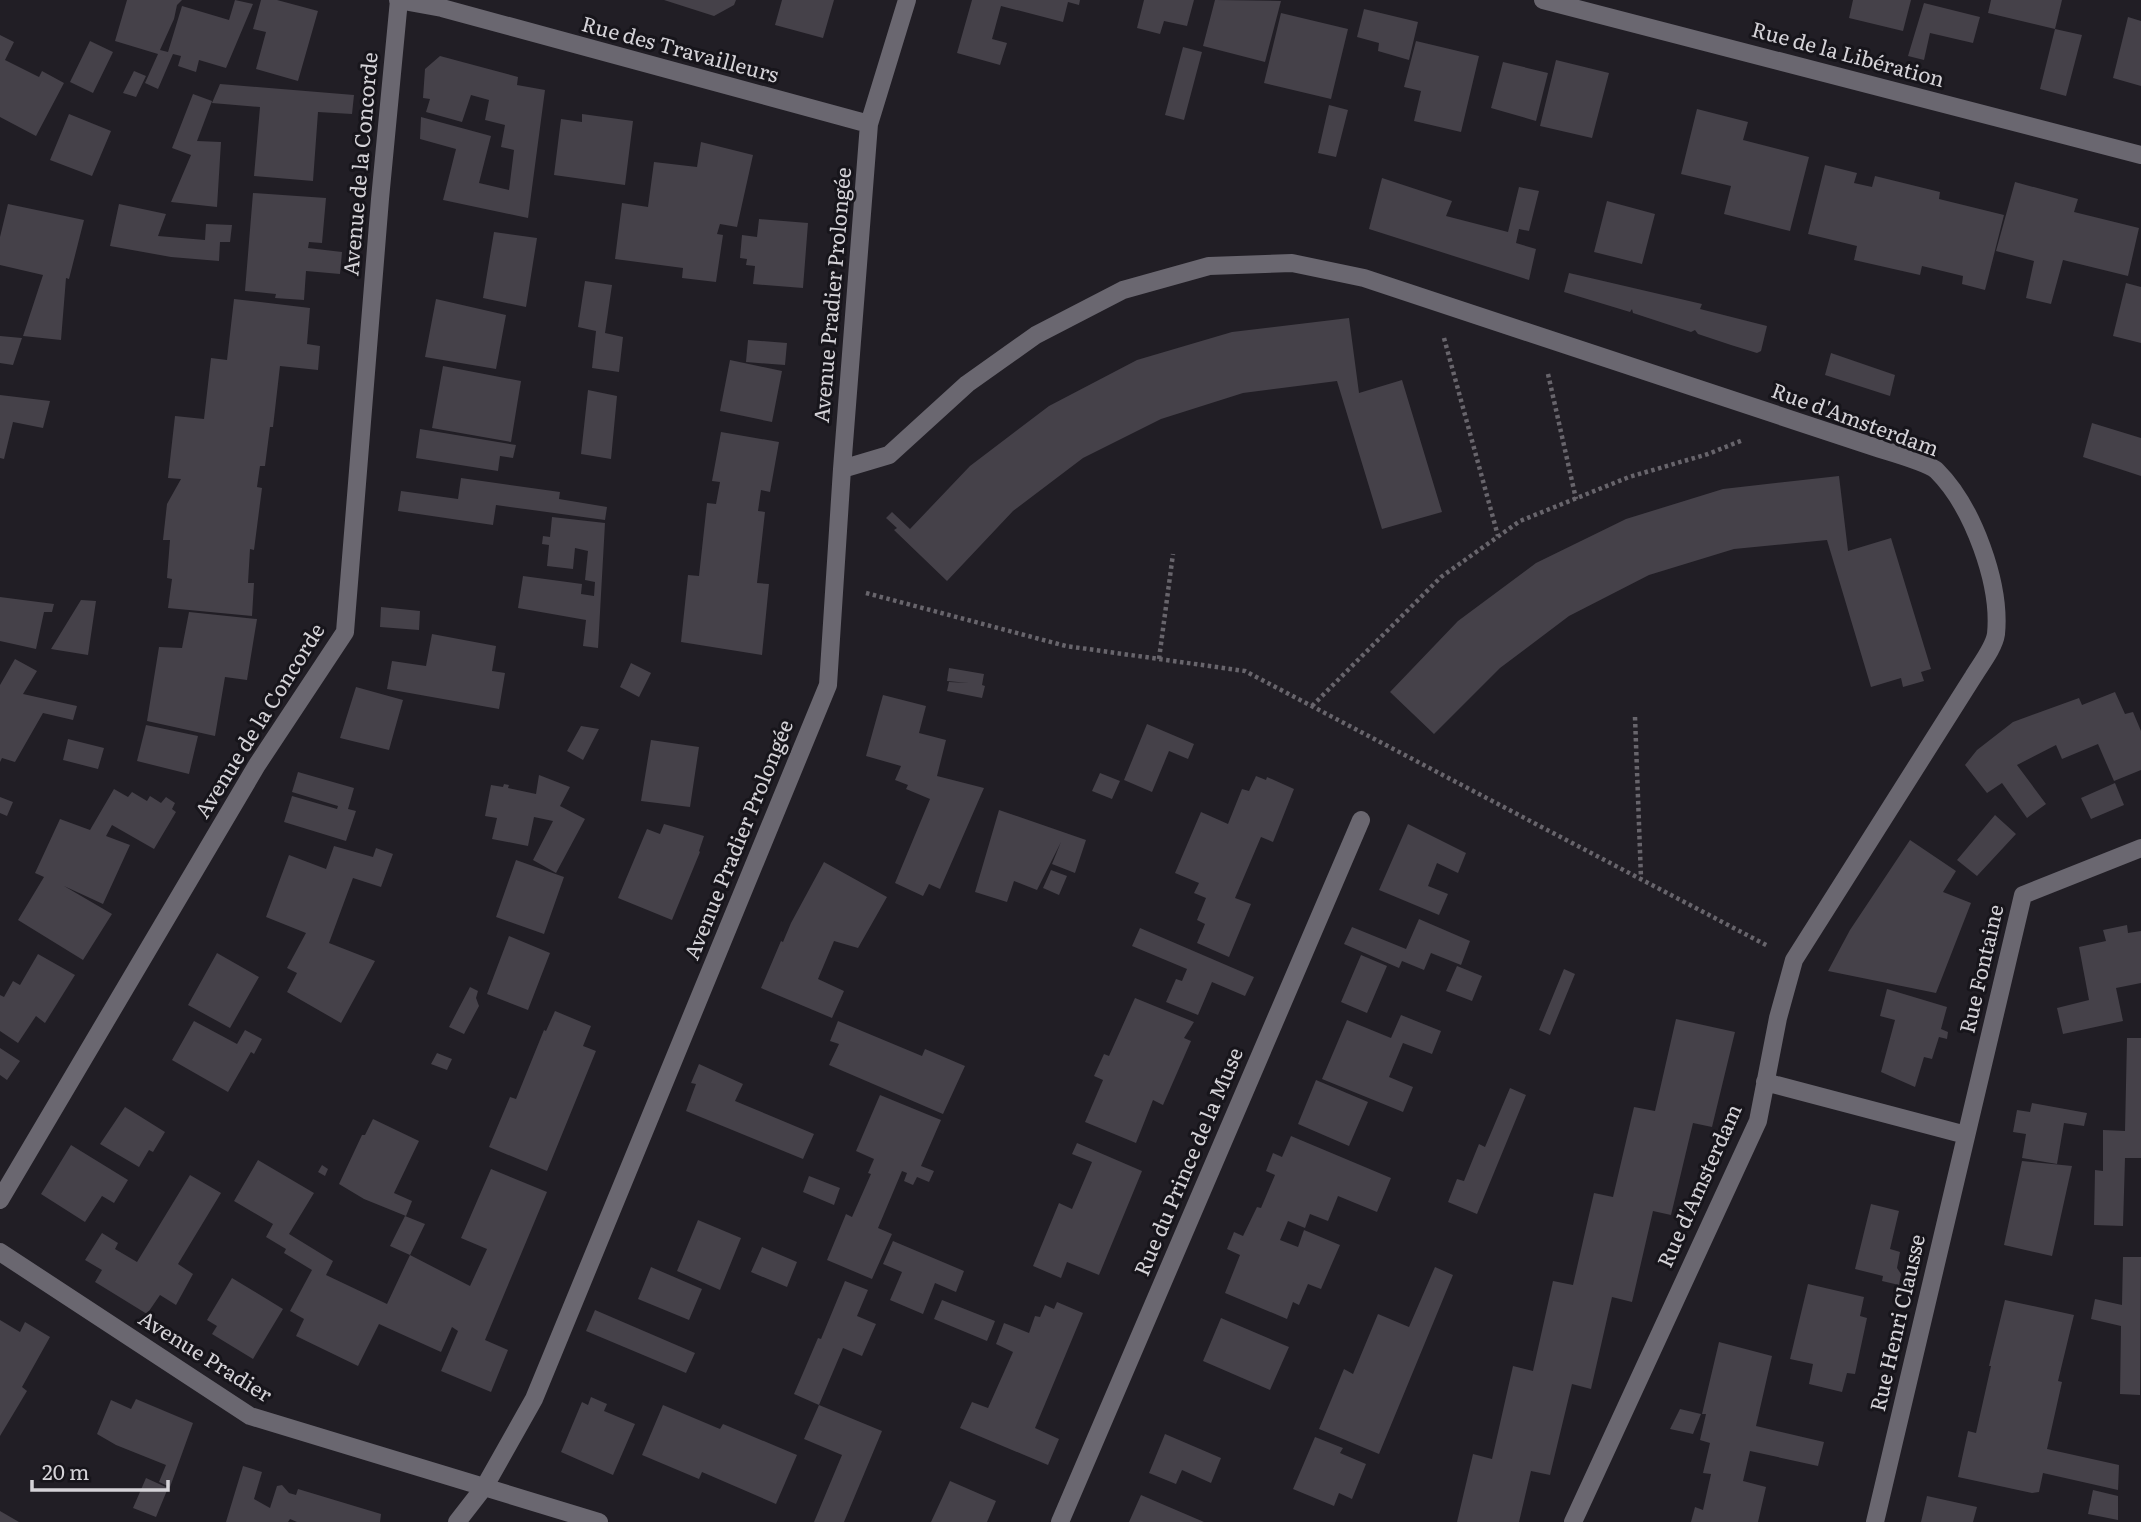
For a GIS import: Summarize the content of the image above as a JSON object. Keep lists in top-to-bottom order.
{
  "streets": {
    "street": [
      "Rue des Travailleurs",
      "Rue de la Libération",
      "Avenue de la Concorde",
      "Avenue Pradier Prolongée",
      "Rue d'Amsterdam",
      "Rue Fontaine",
      "Rue du Prince de la Muse",
      "Rue Henri Clausse",
      "Avenue Pradier"
    ]
  },
  "crossings": [
    ["Rue des Travailleurs", "Avenue de la Concorde"],
    ["Rue des Travailleurs", "Avenue Pradier Prolongée"],
    ["Avenue Pradier Prolongée", "Rue d'Amsterdam"],
    ["Avenue Pradier Prolongée", "Avenue Pradier"],
    ["Rue Fontaine", "Rue Henri Clausse"]
  ],
  "scale_bar": "20 m"
}
